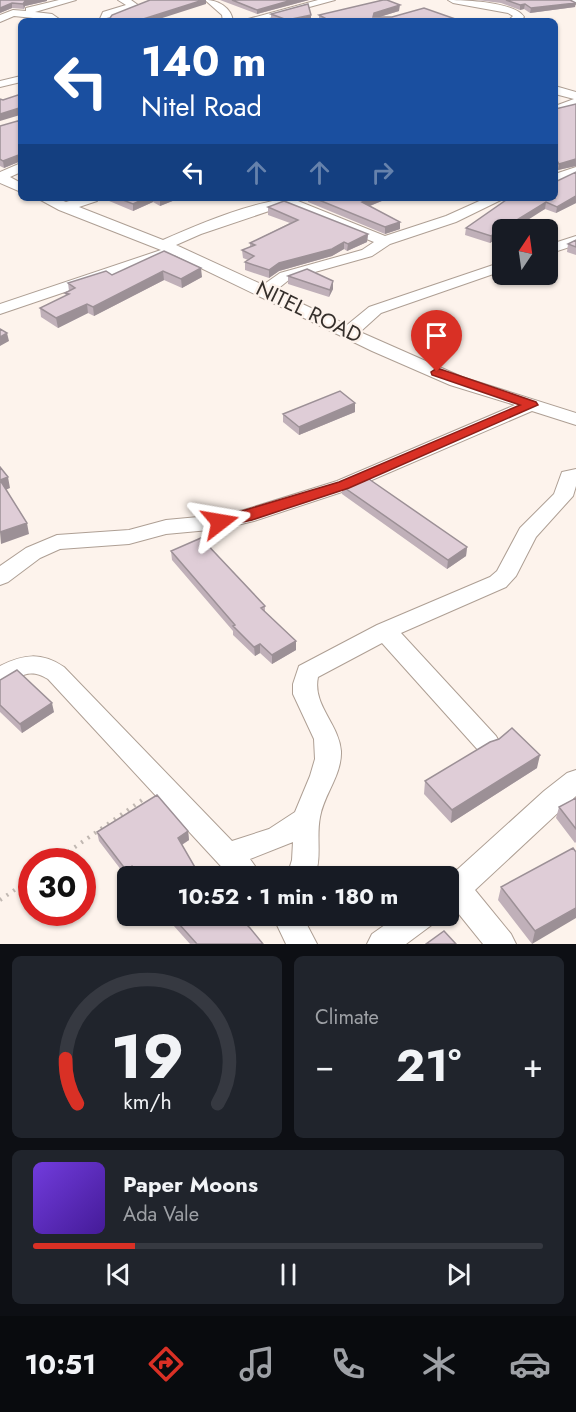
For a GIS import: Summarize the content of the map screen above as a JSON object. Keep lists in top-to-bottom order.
{
  "streets": {
    "street": ["NITEL ROAD"]
  },
  "north": "top",
  "page": {
    "turn": ["140 m", "Nitel Road"],
    "limit": "30",
    "trip": "10:52 · 1 min · 180 m",
    "tile": "Climate",
    "heat": ["−", "21°", "+"],
    "song": ["Paper Moons", "Ada Vale"],
    "tabs": "10:51",
    "gauge": ["19", "km/h"]
  }
}
